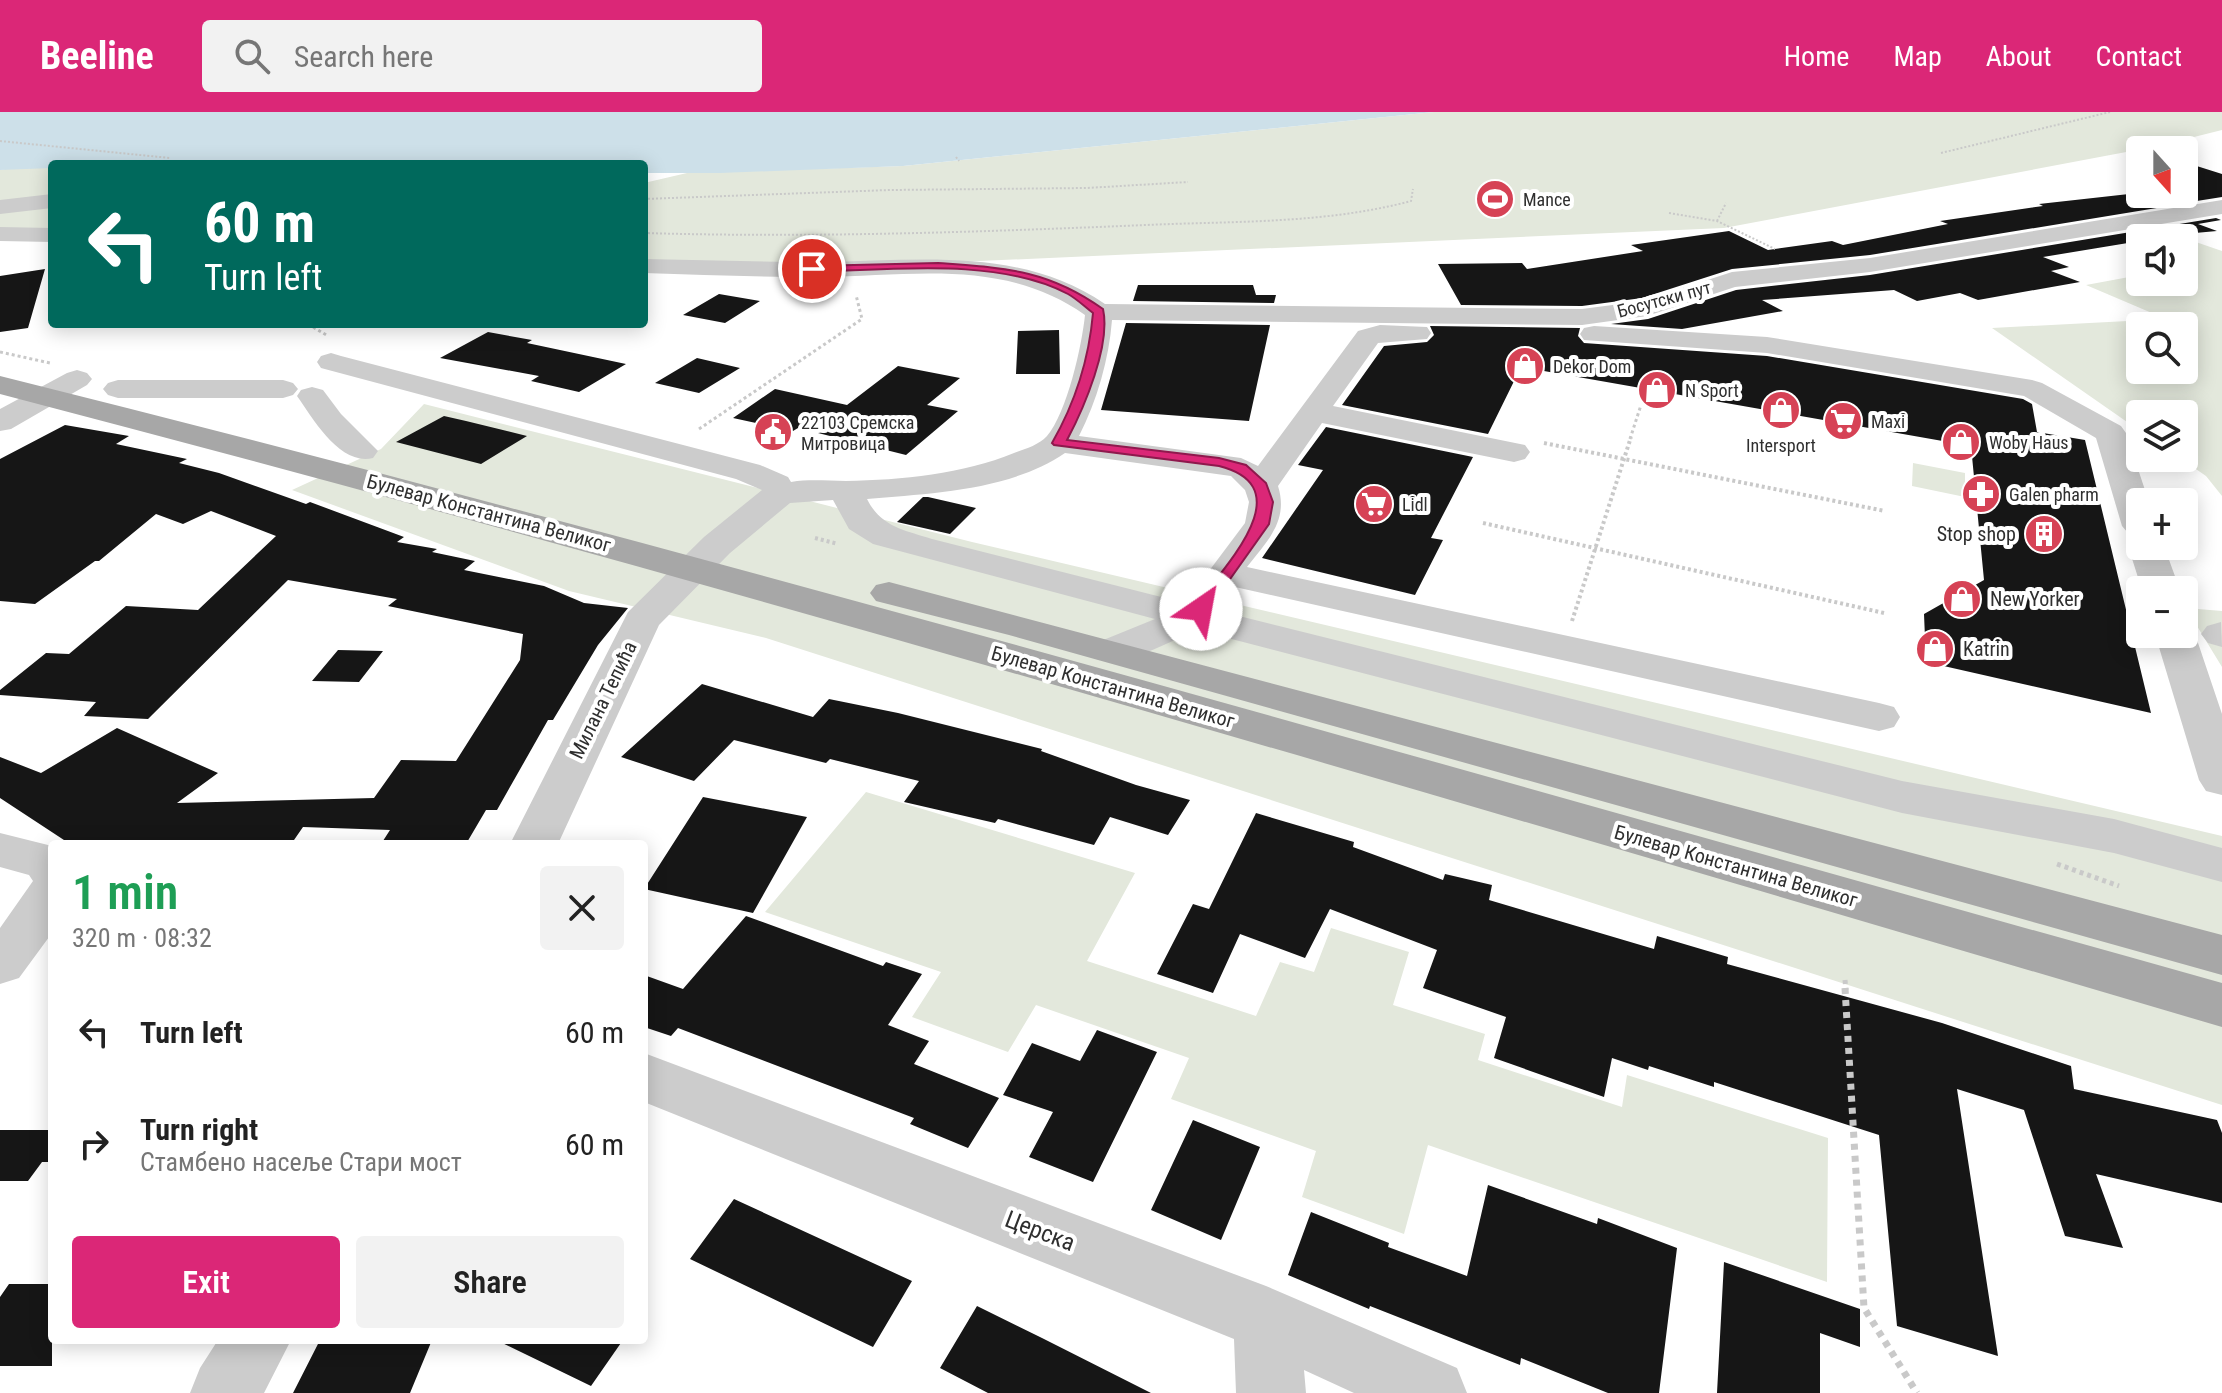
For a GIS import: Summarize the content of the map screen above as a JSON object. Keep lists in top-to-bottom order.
{
  "streets": {
    "main road": ["Булевар Константина Великог"],
    "street": ["Босутски пут", "Милана Тепића", "Церска"]
  },
  "crossings": [
    ["Булевар Константина Великог", "Милана Тепића"]
  ],
  "places": {
    "sports": ["Mance"],
    "shop": [
      "Dekor Dom",
      "N Sport",
      "Intersport",
      "Woby Haus",
      "New Yorker",
      "Katrin"
    ],
    "supermarket": ["Maxi", "Lidl"],
    "public building": ["22103 Сремска Митровица"],
    "pharmacy": ["Galen pharm"],
    "building": ["Stop shop"]
  },
  "north": "bottom",
  "page": {
    "header": "Beeline",
    "search": "Search here",
    "nav": [
      "Home",
      "Map",
      "About",
      "Contact"
    ],
    "map_buttons": ["+", "−"],
    "turn": ["60 m", "Turn left"],
    "heading": ["1 min", "320 m · 08:32"],
    "list": [
      {
        "name": "Turn left",
        "value": "60 m"
      },
      {
        "name": "Turn right",
        "note": "Стамбено насеље Стари мост",
        "value": "60 m"
      }
    ],
    "buttons": ["Exit", "Share"]
  }
}
